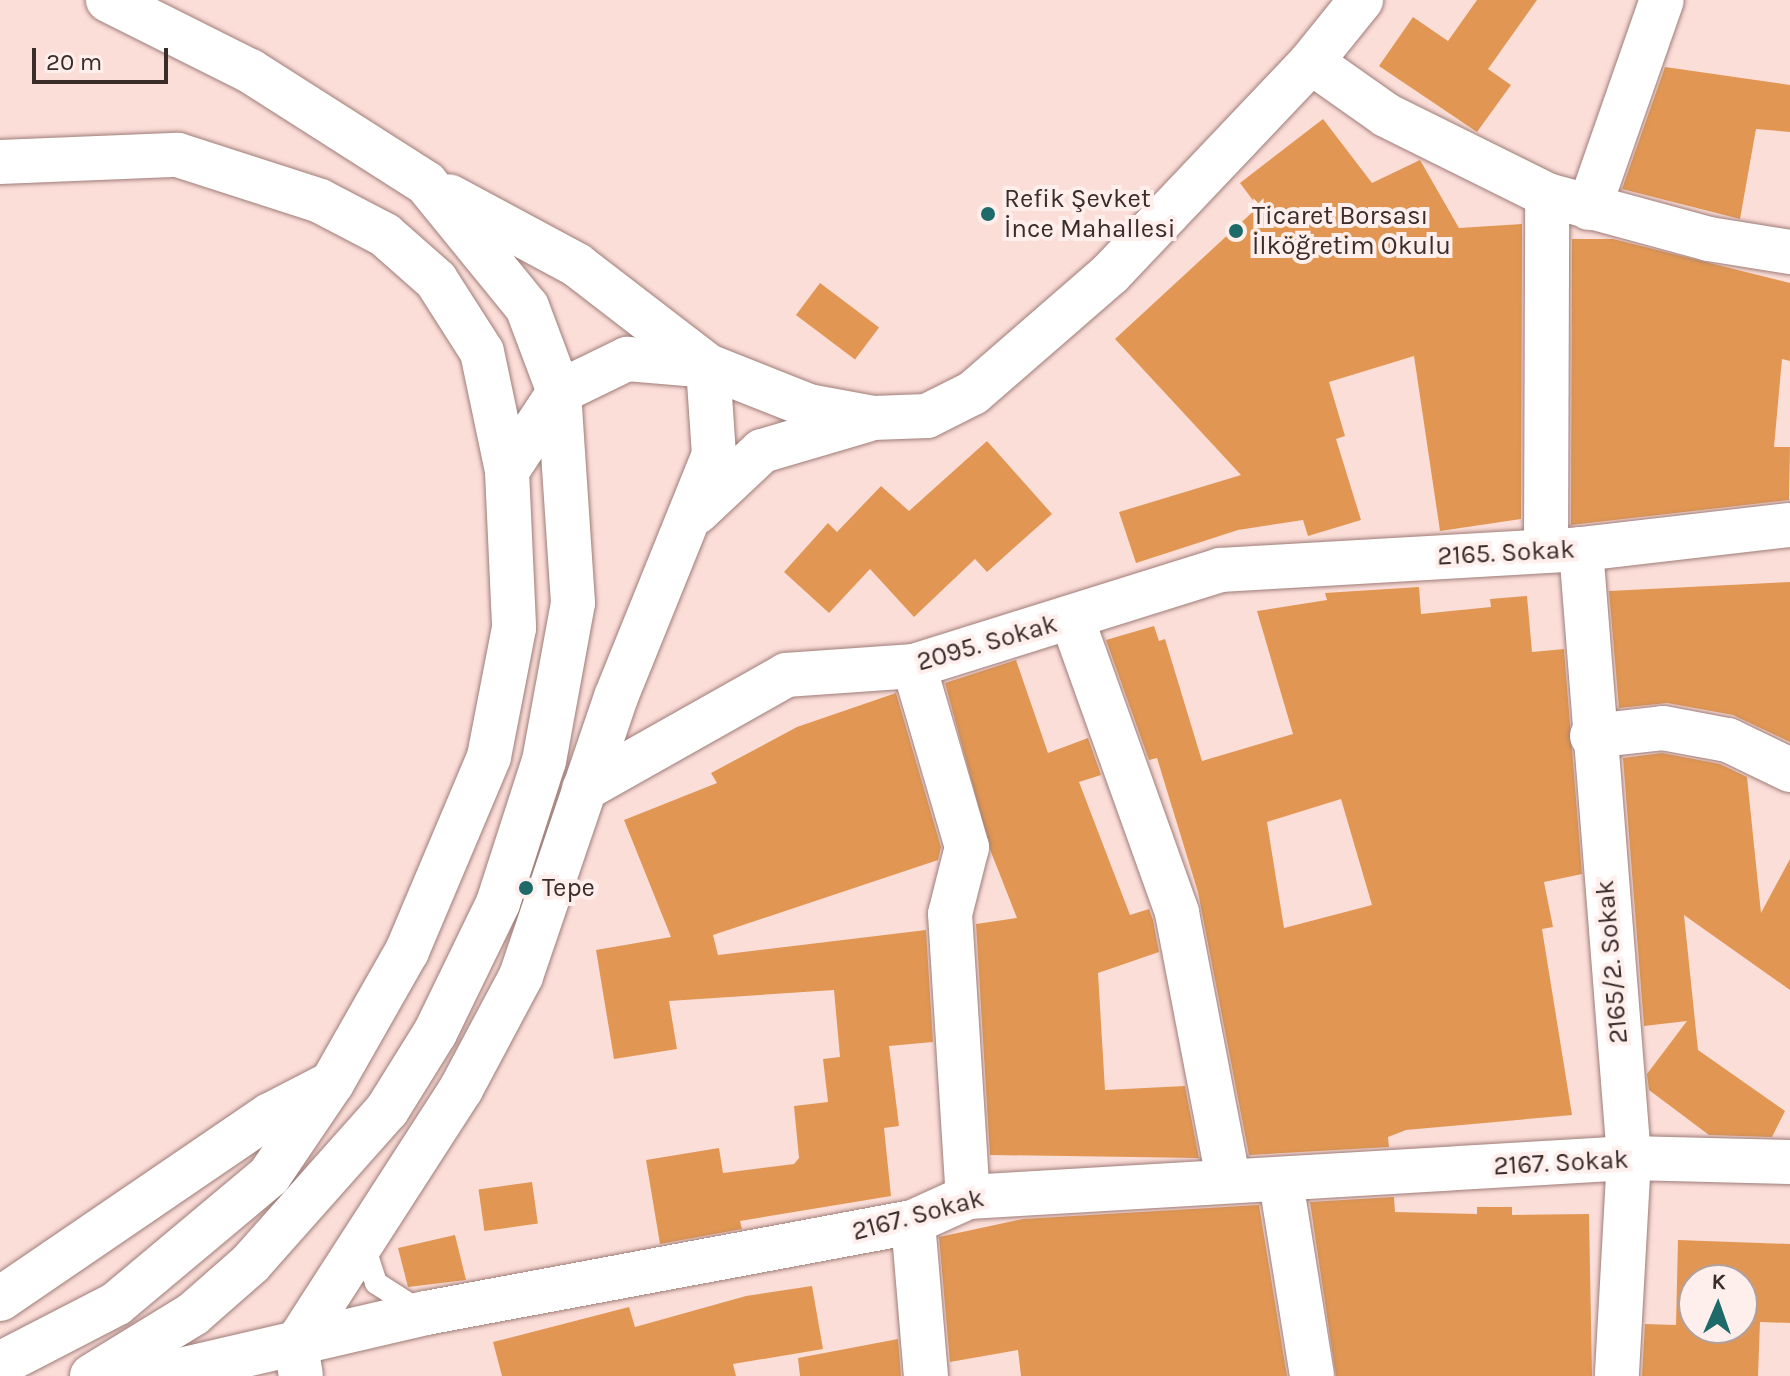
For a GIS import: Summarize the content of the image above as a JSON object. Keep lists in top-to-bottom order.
{
  "streets": {
    "main road": [
      "2165. Sokak",
      "2095. Sokak",
      "2165/2. Sokak",
      "2167. Sokak"
    ]
  },
  "crossings": [
    ["2165. Sokak", "2095. Sokak"],
    ["2165. Sokak", "2165/2. Sokak"],
    ["2165/2. Sokak", "2167. Sokak"]
  ],
  "places": ["Refik Şevket İnce Mahallesi", "Ticaret Borsası İlköğretim Okulu", "Tepe"],
  "scale_bar": "20 m",
  "north": "top"
}
